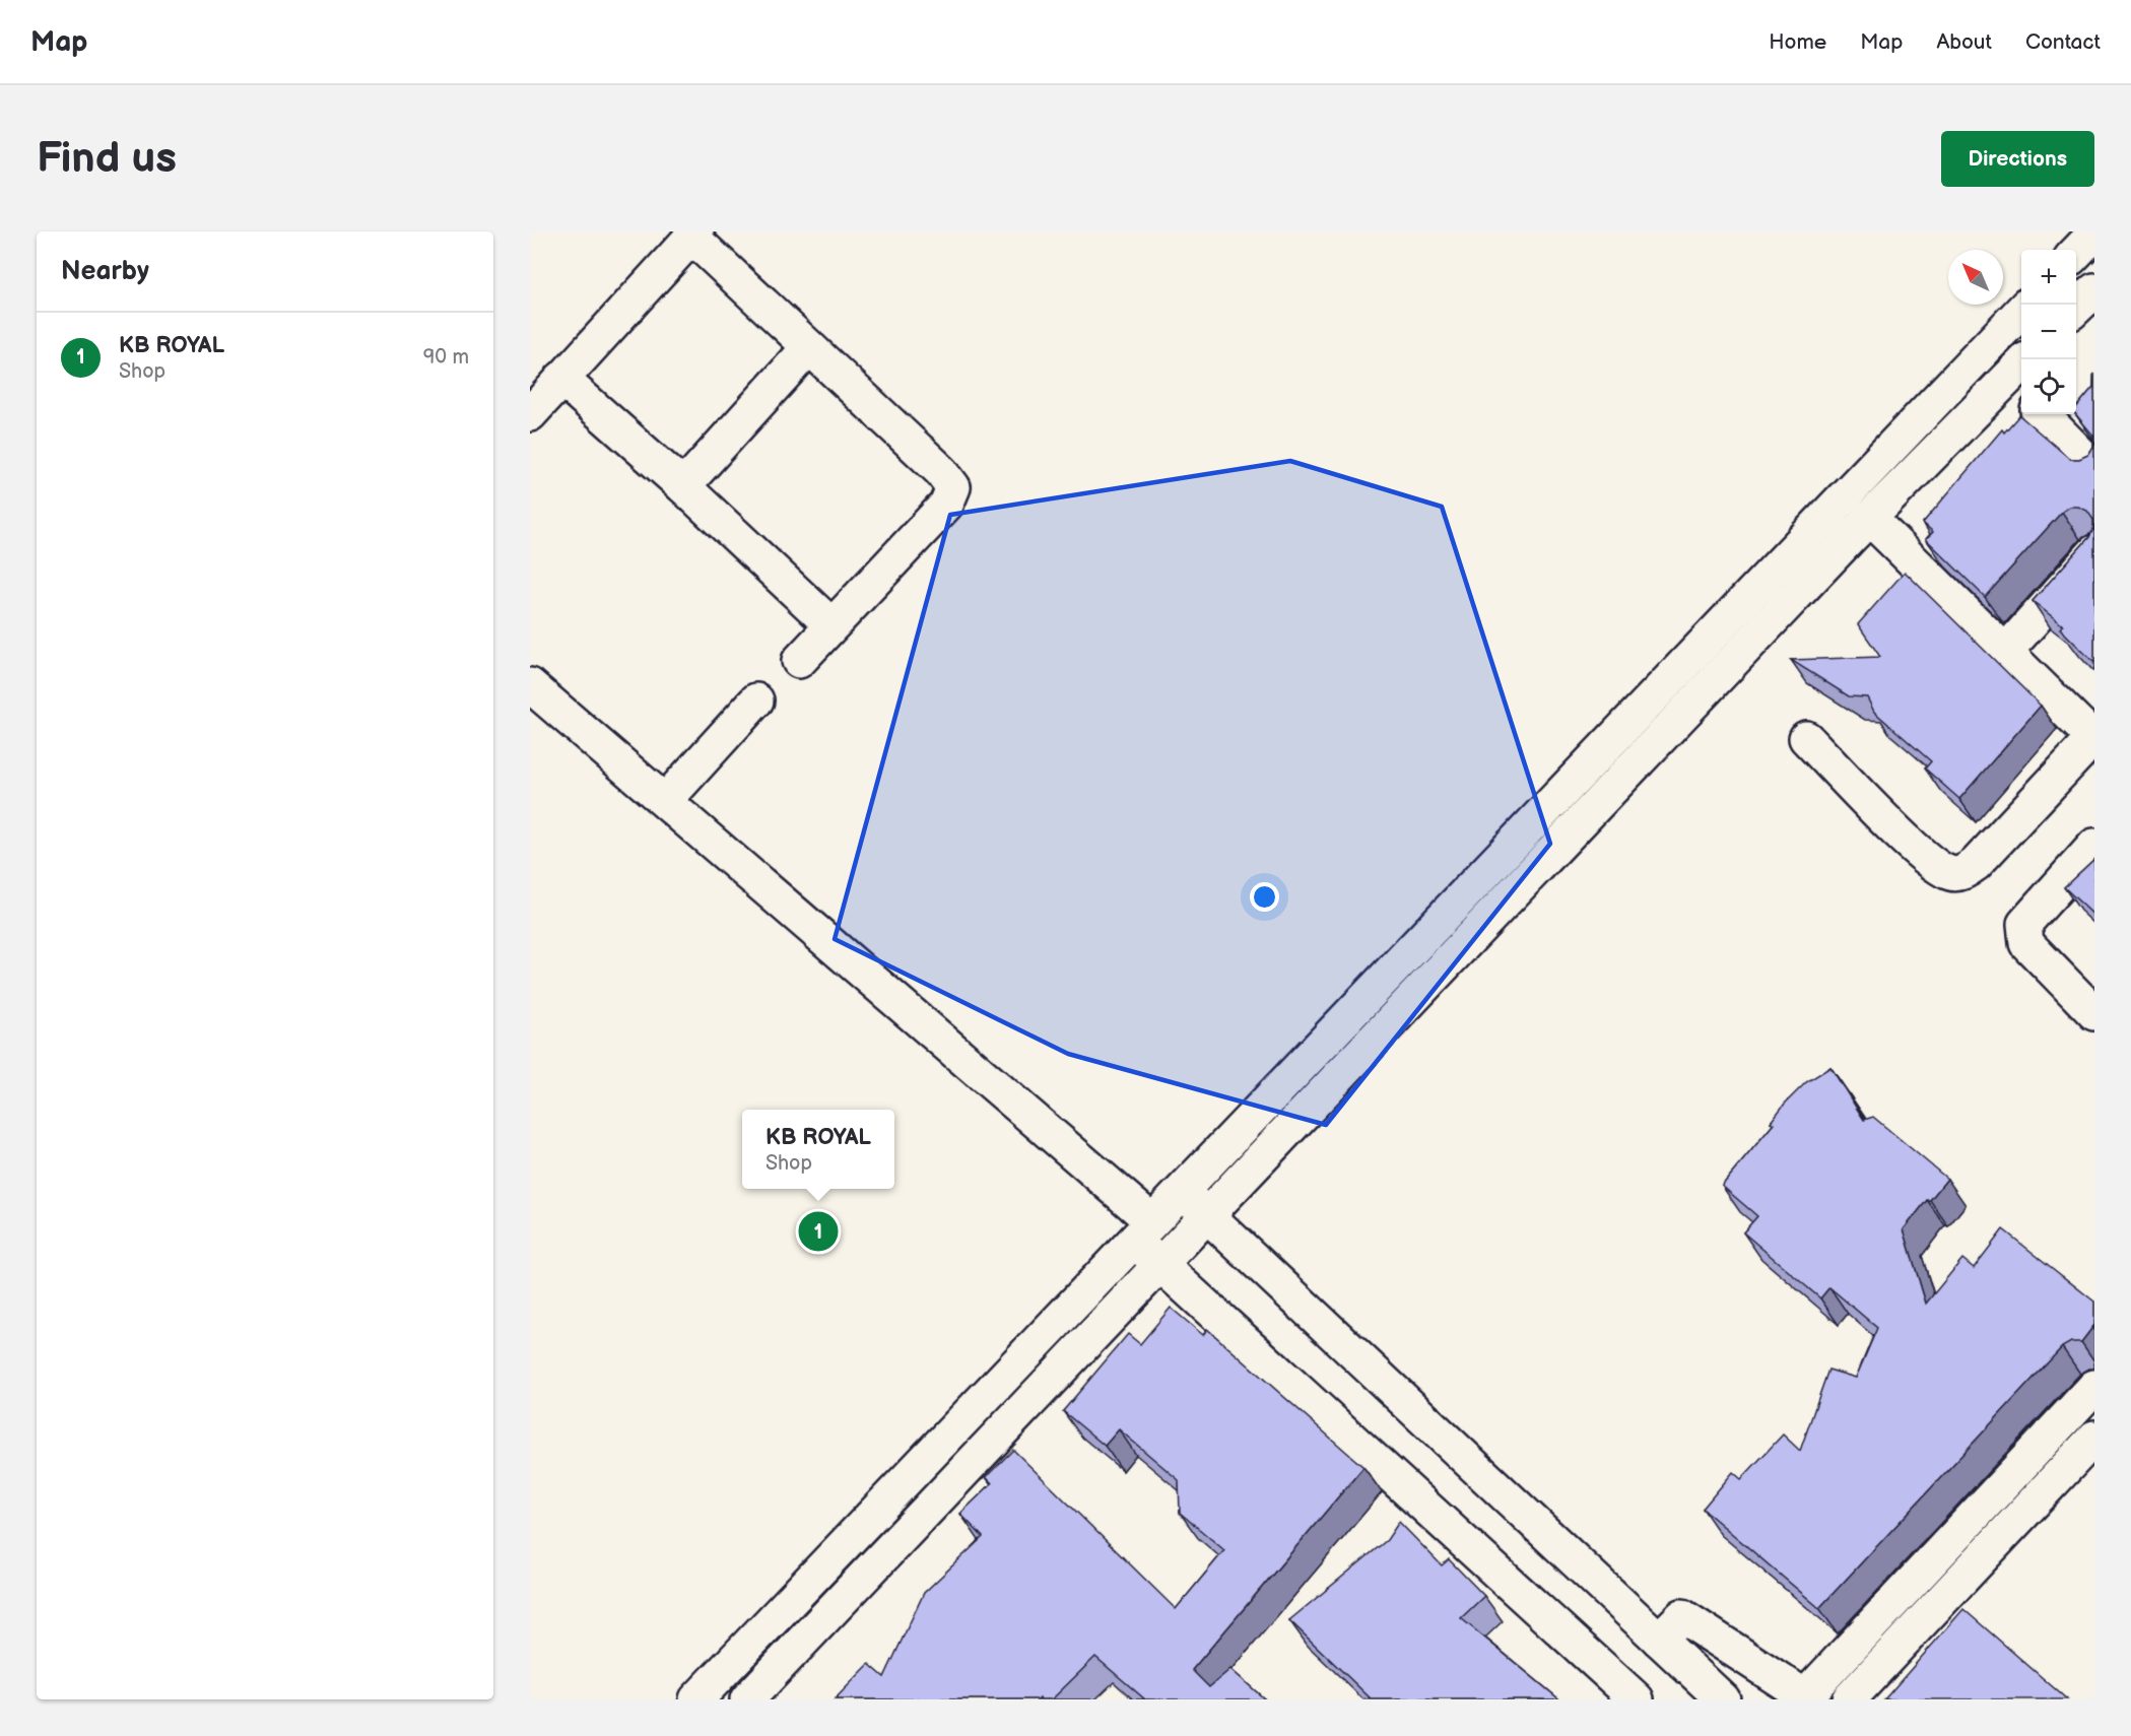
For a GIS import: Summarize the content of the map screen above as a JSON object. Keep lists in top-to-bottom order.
{
  "north": "top left",
  "page": {
    "header": "Map",
    "nav": [
      "Home",
      "Map",
      "About",
      "Contact"
    ],
    "buttons": "Directions",
    "title": "Find us",
    "heading": "Nearby",
    "map_buttons": ["+", "−"],
    "list": [
      {
        "mark": "1",
        "name": "KB ROYAL",
        "note": "Shop",
        "value": "90 m"
      }
    ],
    "popup": ["KB ROYAL", "Shop"],
    "pins": "1"
  }
}
